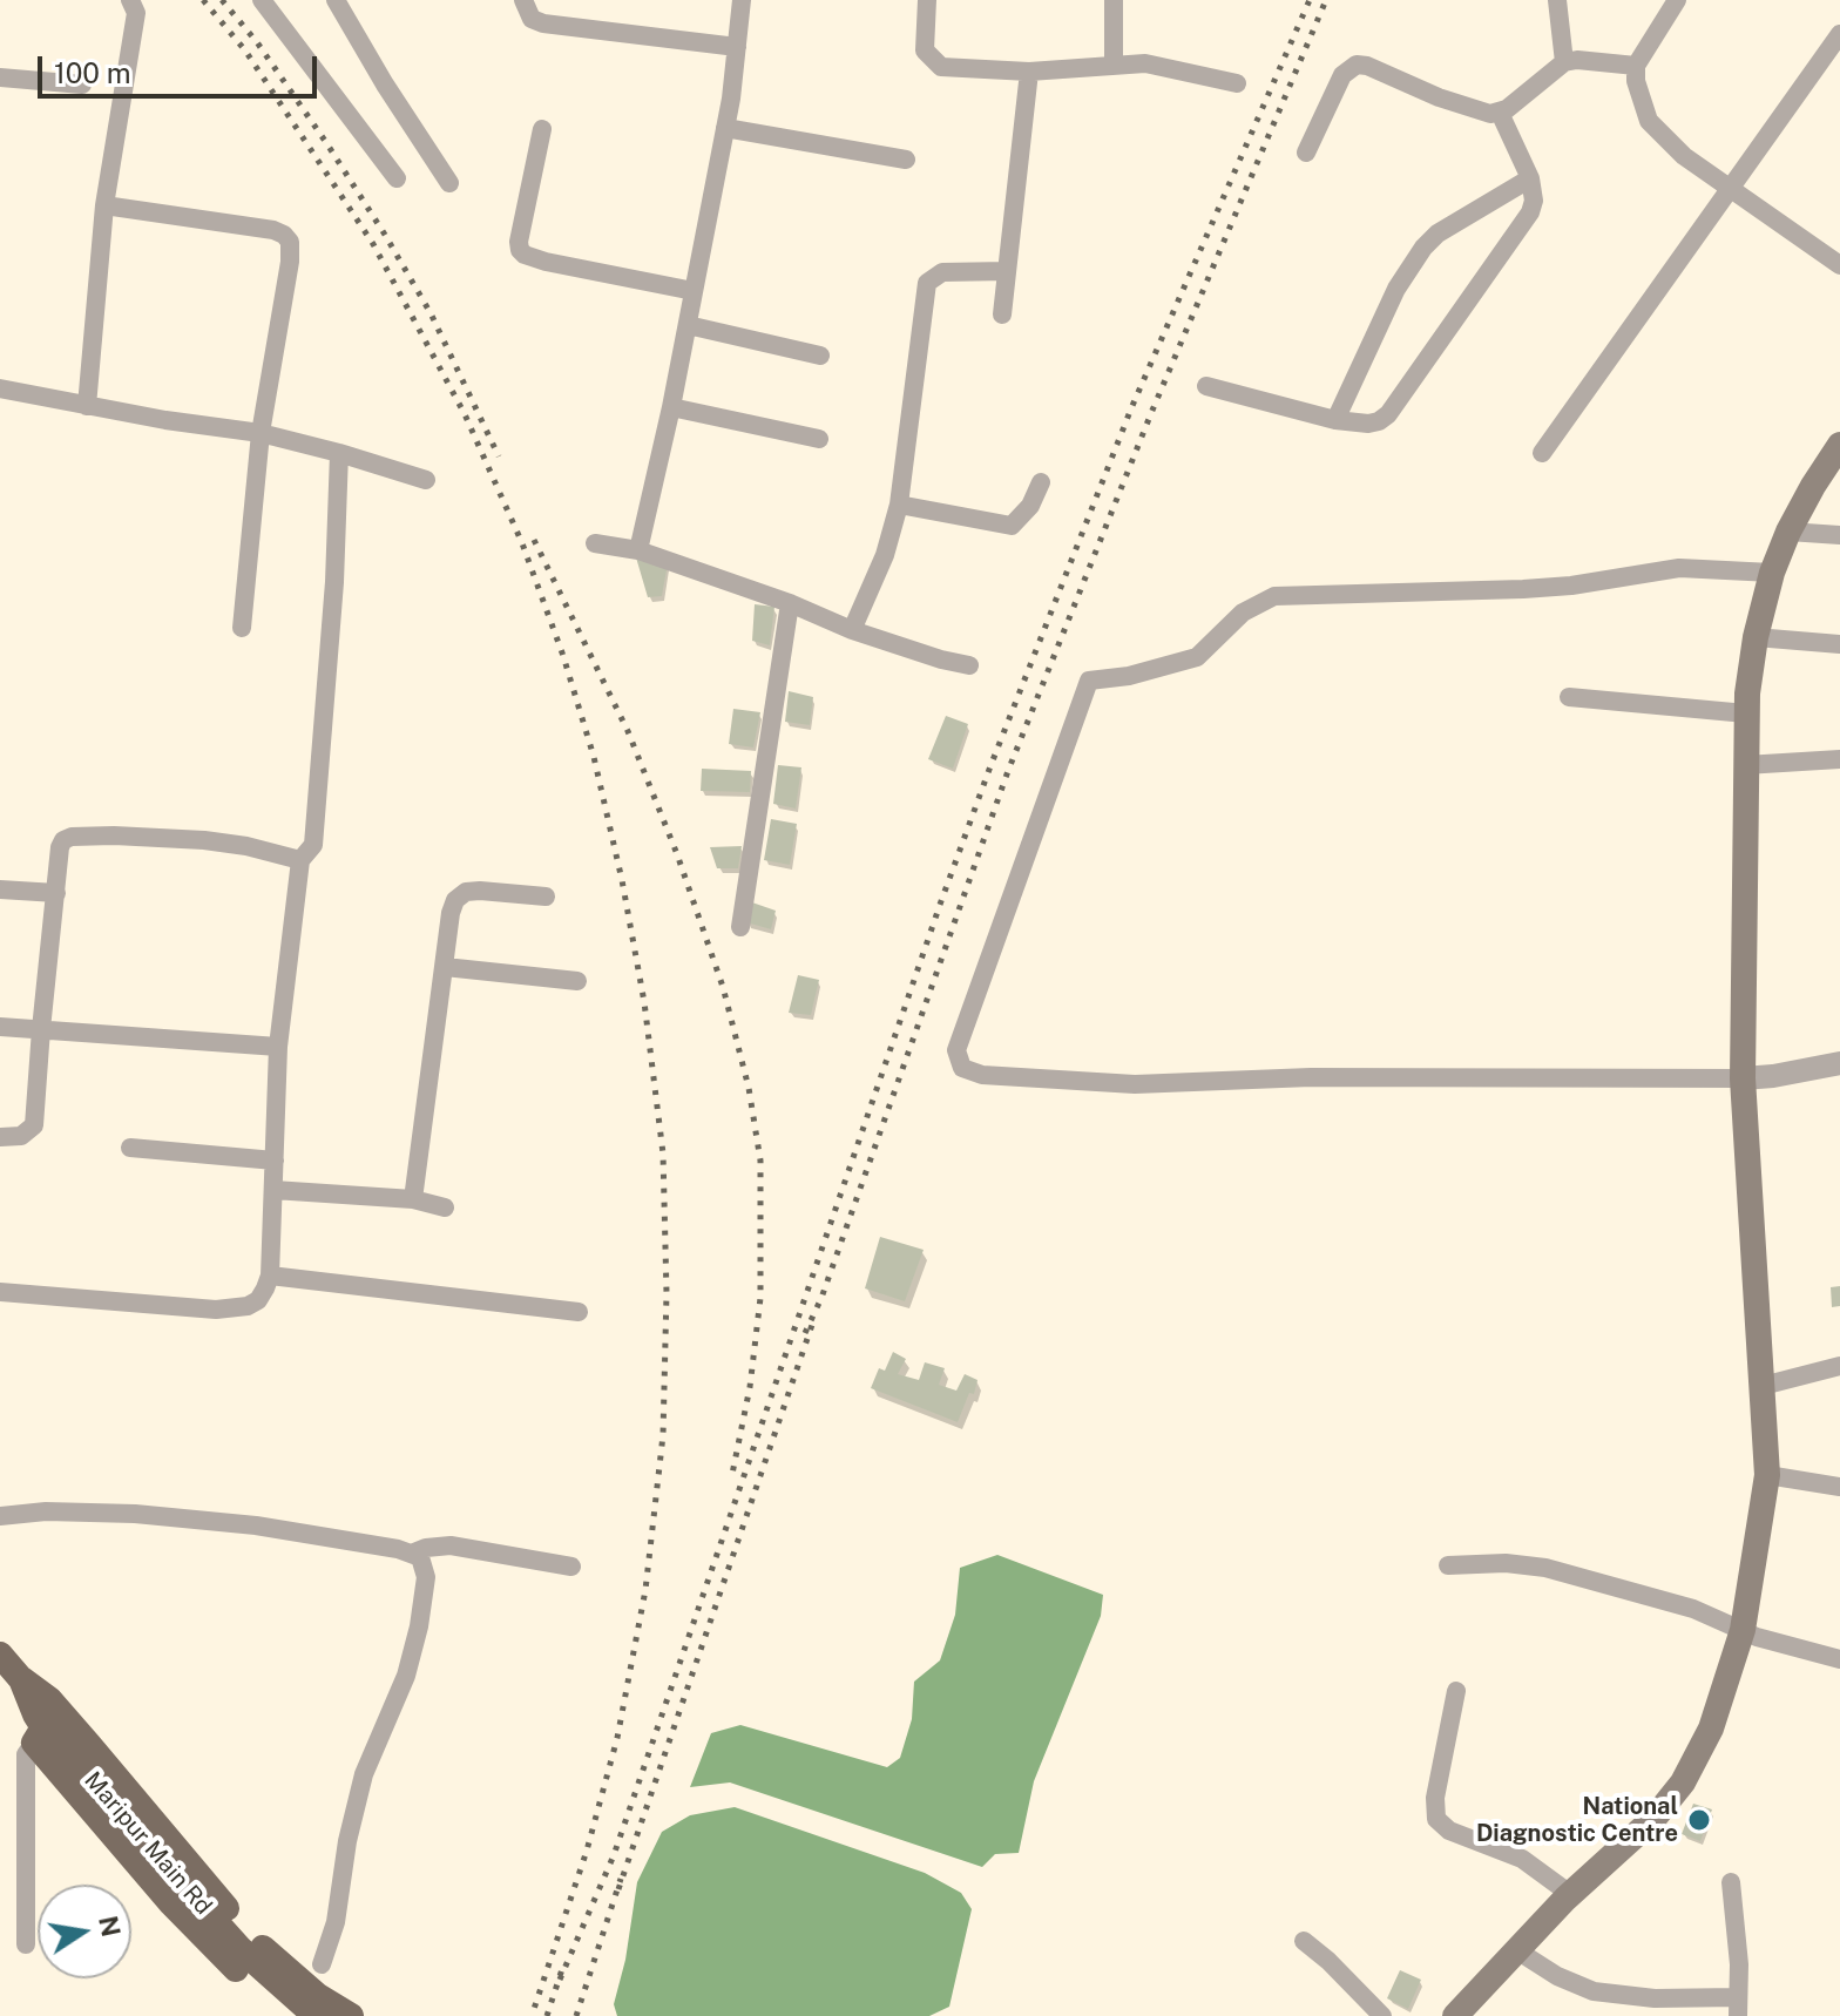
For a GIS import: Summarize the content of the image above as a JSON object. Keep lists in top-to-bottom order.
{
  "streets": {
    "main road": ["Maripur Main Rd"]
  },
  "places": ["National Diagnostic Centre"],
  "scale_bar": "100 m",
  "north": "right"
}
